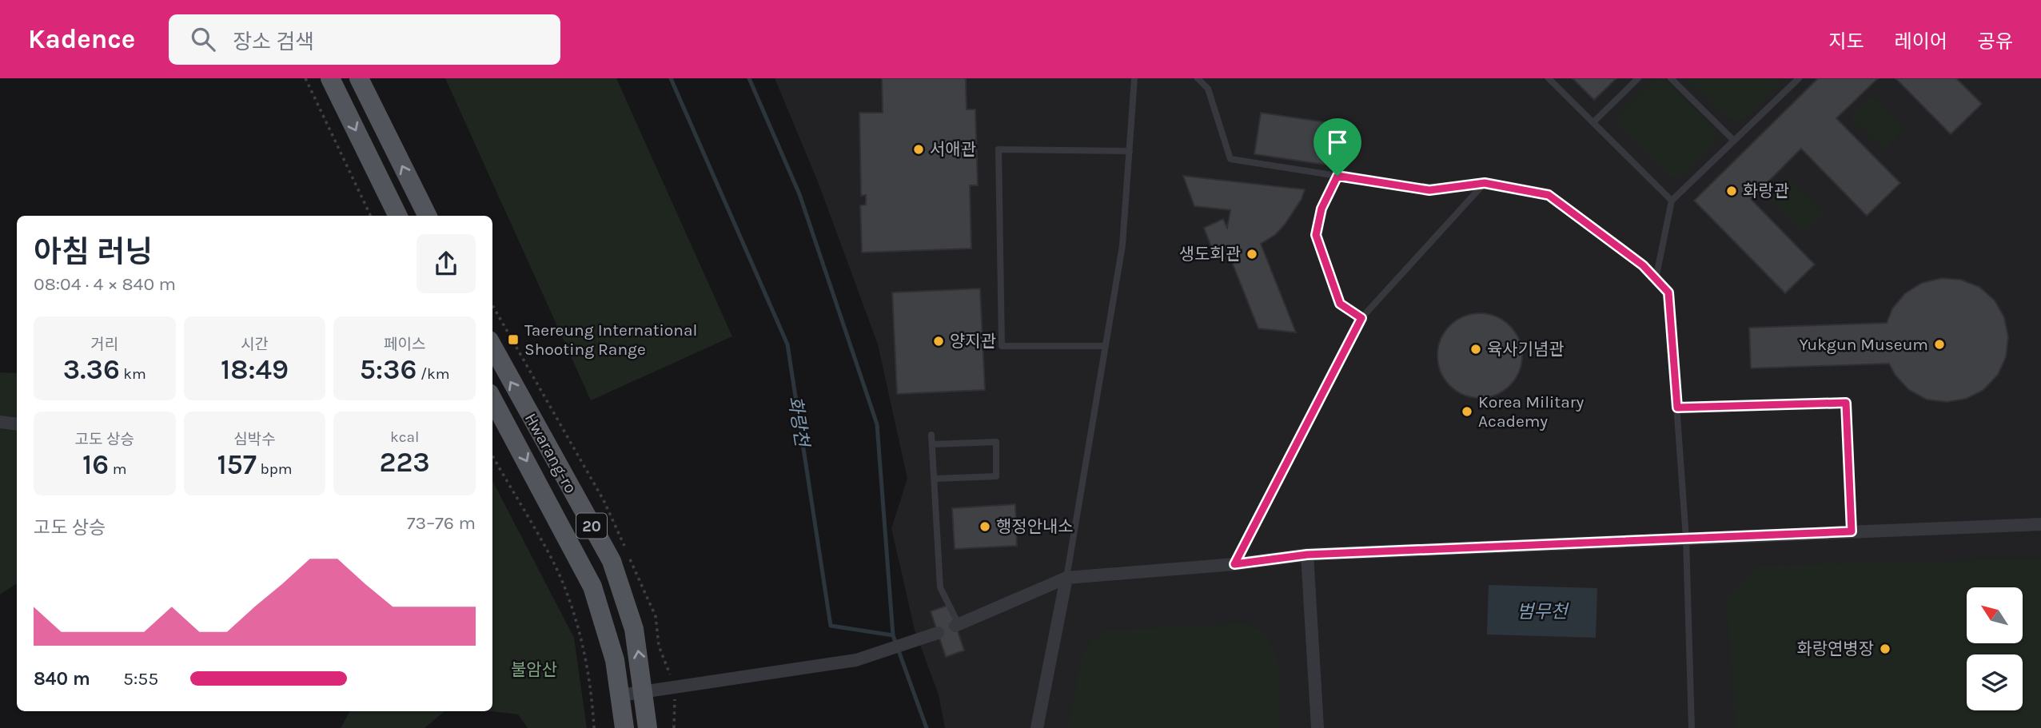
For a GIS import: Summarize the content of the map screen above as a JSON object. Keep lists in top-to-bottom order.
{
  "streets": {
    "main road": ["Hwarang-ro", "20"]
  },
  "water": ["화랑천", "범무천"],
  "parks": ["불암산"],
  "places": {
    "other": [
      "서애관",
      "화랑관",
      "생도회관",
      "양지관",
      "Yukgun Museum",
      "육사기념관",
      "Korea Military Academy",
      "행정안내소",
      "화랑연병장"
    ],
    "transit": ["Taereung International Shooting Range"]
  },
  "north": "top left",
  "page": {
    "header": "Kadence",
    "search": "장소 검색",
    "nav": ["지도", "레이어", "공유"],
    "heading": ["아침 러닝", "08:04 · 4 × 840 m"],
    "stats": [
      ["거리", "3.36 km"],
      ["시간", "18:49"],
      ["페이스", "5:36 /km"],
      ["고도 상승", "16 m"],
      ["심박수", "157 bpm"],
      ["kcal", "223"]
    ],
    "chart": ["고도 상승", "73–76 m"],
    "list": [
      {
        "name": "840 m",
        "note": "5:55"
      }
    ]
  }
}
